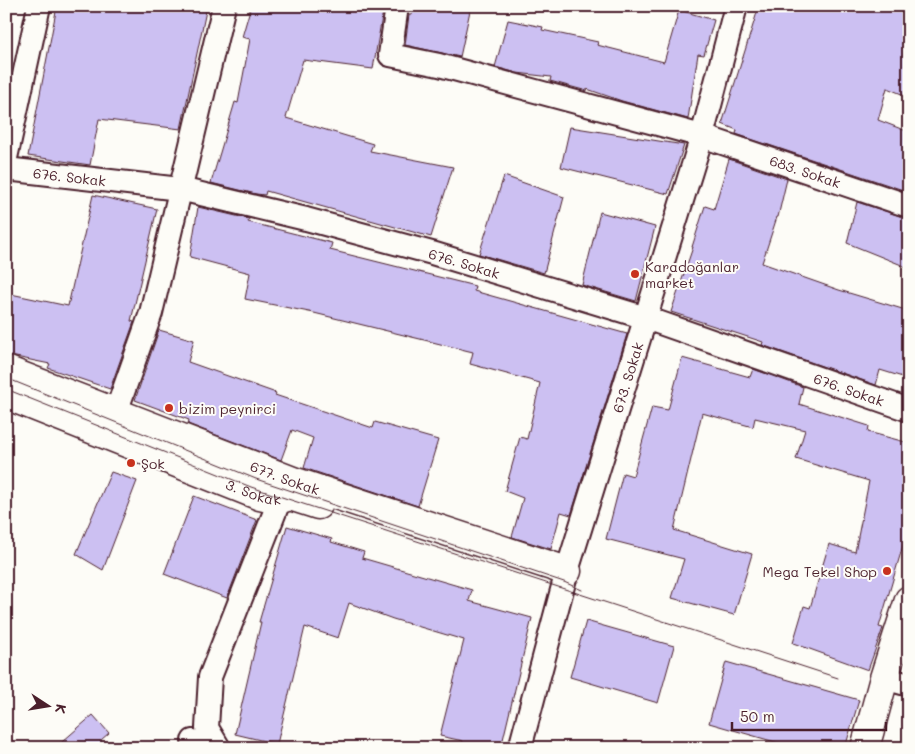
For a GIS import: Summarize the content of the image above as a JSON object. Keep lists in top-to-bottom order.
{
  "streets": {
    "street": [
      "683. Sokak",
      "676. Sokak",
      "673. Sokak",
      "677. Sokak",
      "3. Sokak"
    ]
  },
  "crossings": [
    ["683. Sokak", "673. Sokak"],
    ["676. Sokak", "673. Sokak"],
    ["673. Sokak", "3. Sokak"],
    ["677. Sokak", "3. Sokak"]
  ],
  "places": [
    "Karadoğanlar market",
    "bizim peynirci",
    "Şok",
    "Mega Tekel Shop"
  ],
  "scale_bar": "50 m",
  "north": "right"
}
